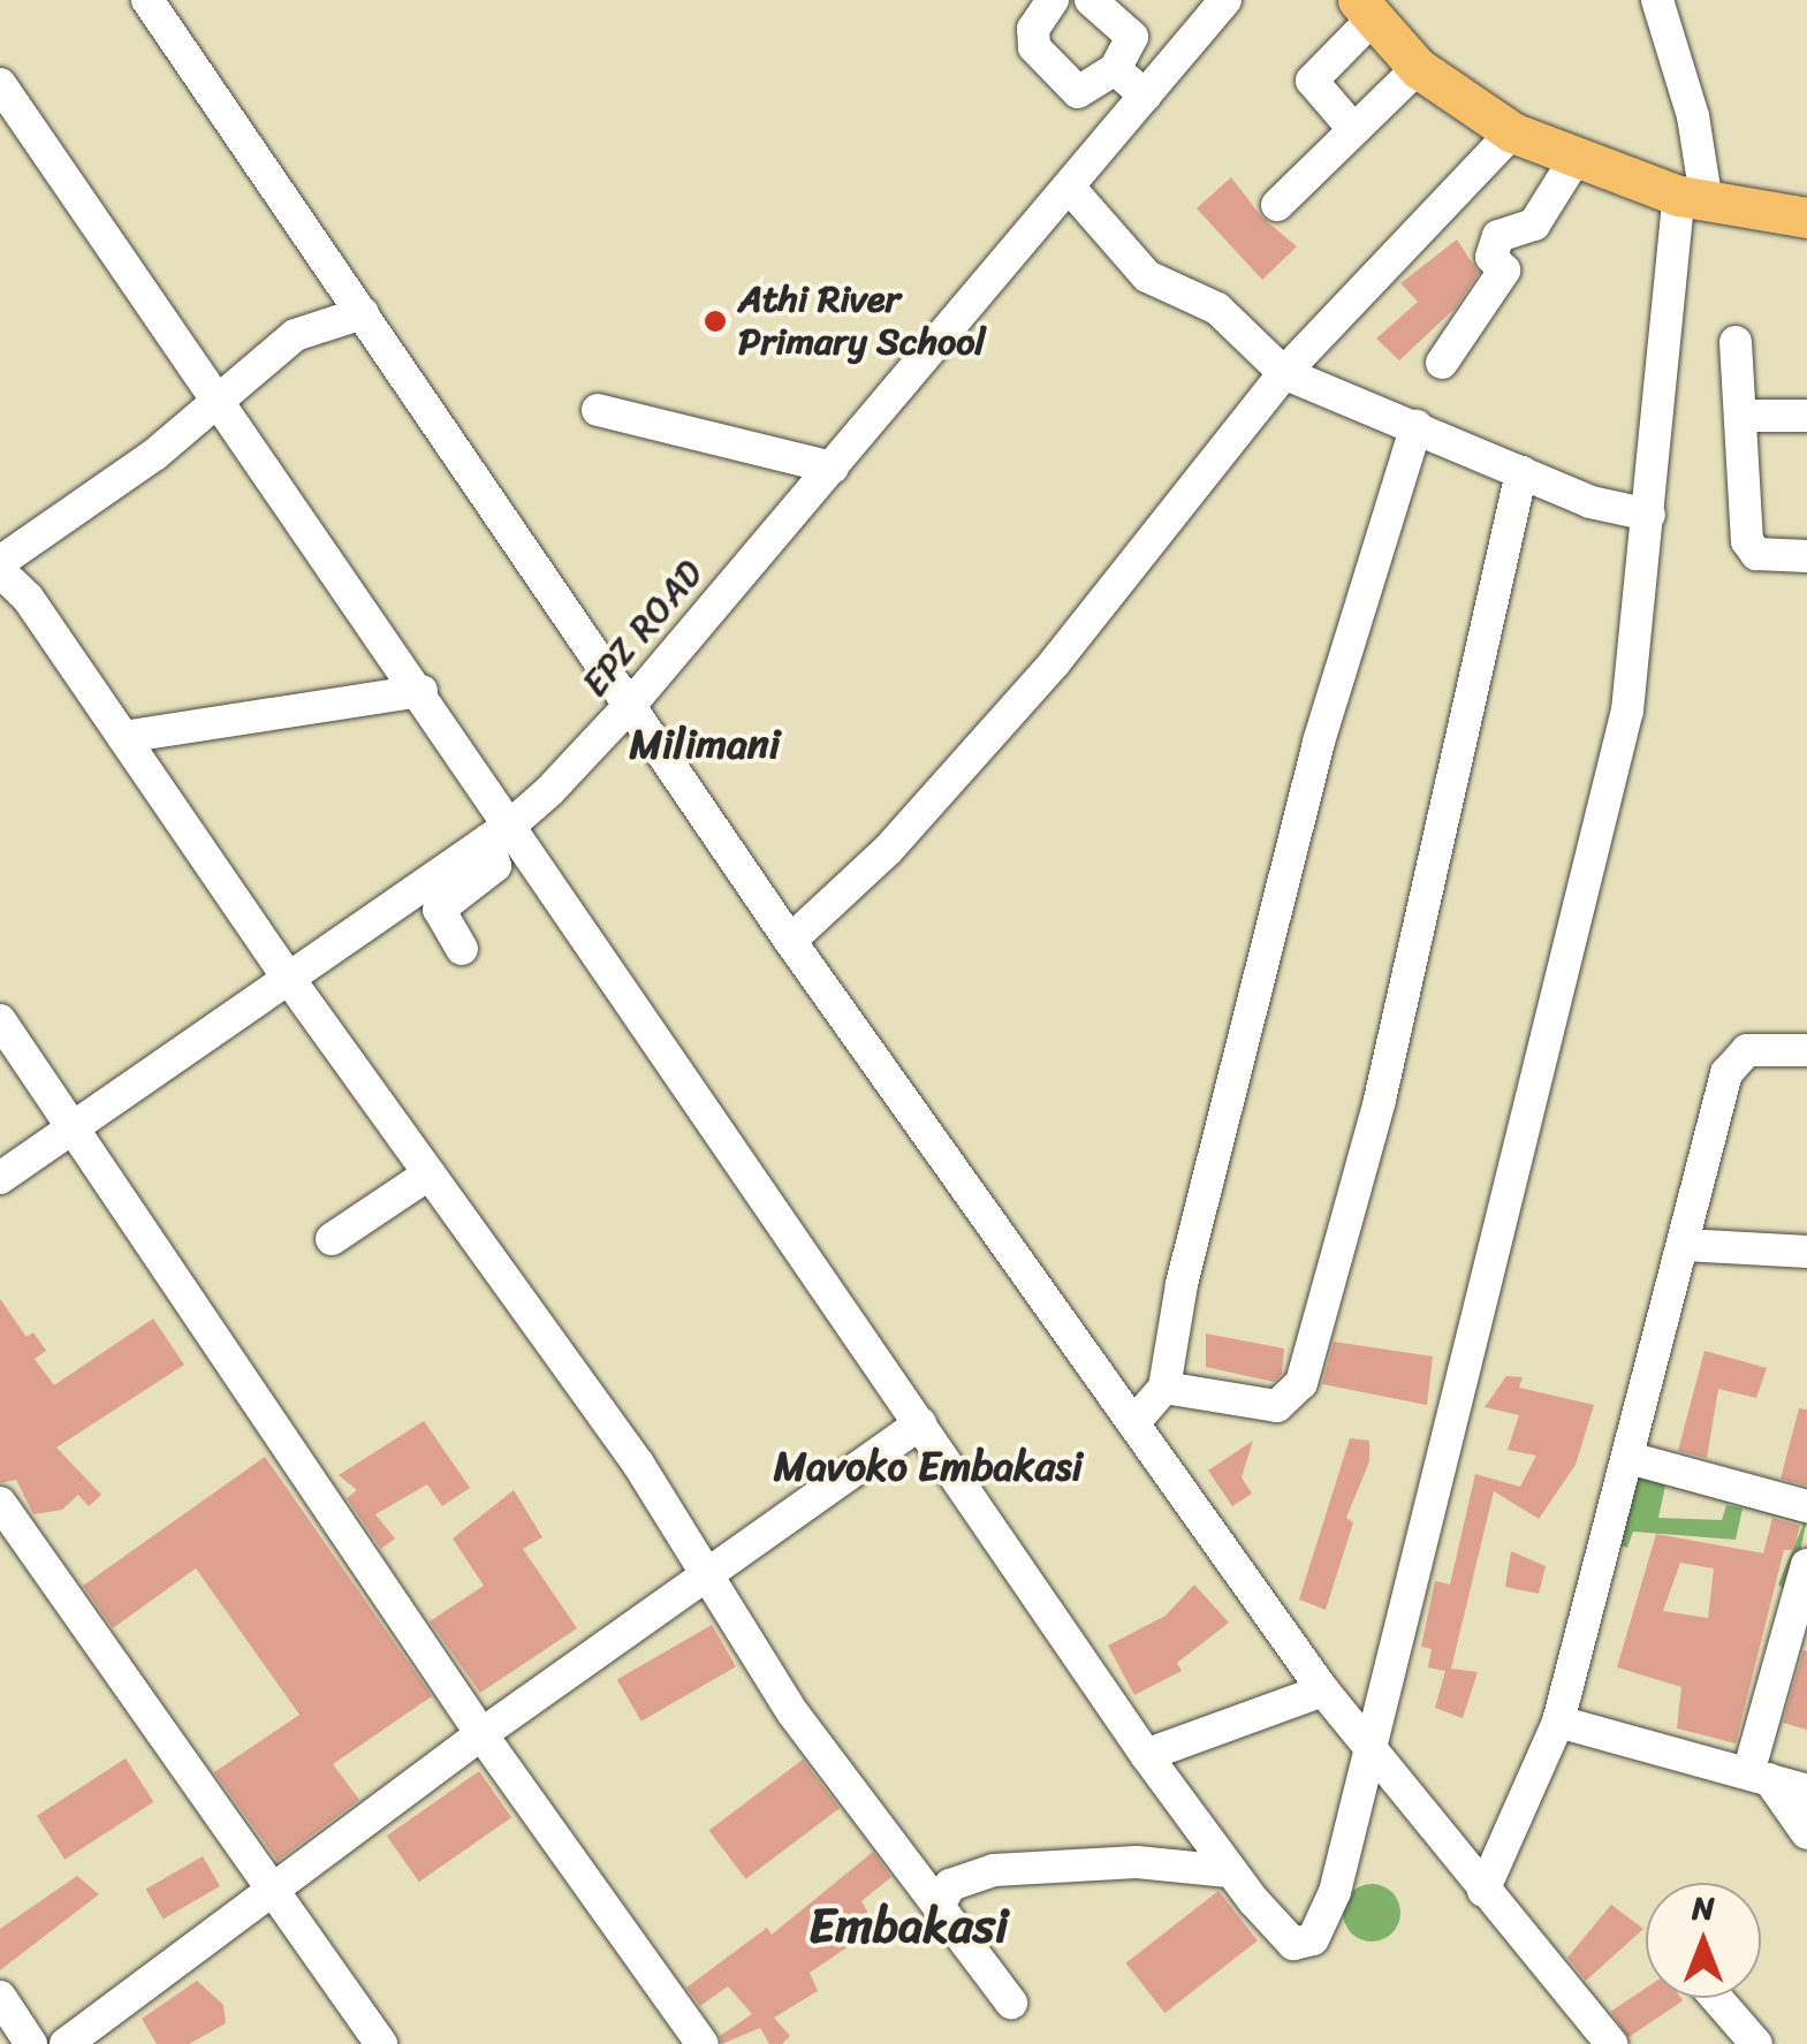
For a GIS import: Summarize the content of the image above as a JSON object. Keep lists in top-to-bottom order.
{
  "streets": {
    "street": ["EPZ ROAD"]
  },
  "districts": ["Milimani", "Mavoko Embakasi", "Embakasi"],
  "places": ["Athi River Primary School"],
  "north": "top"
}
